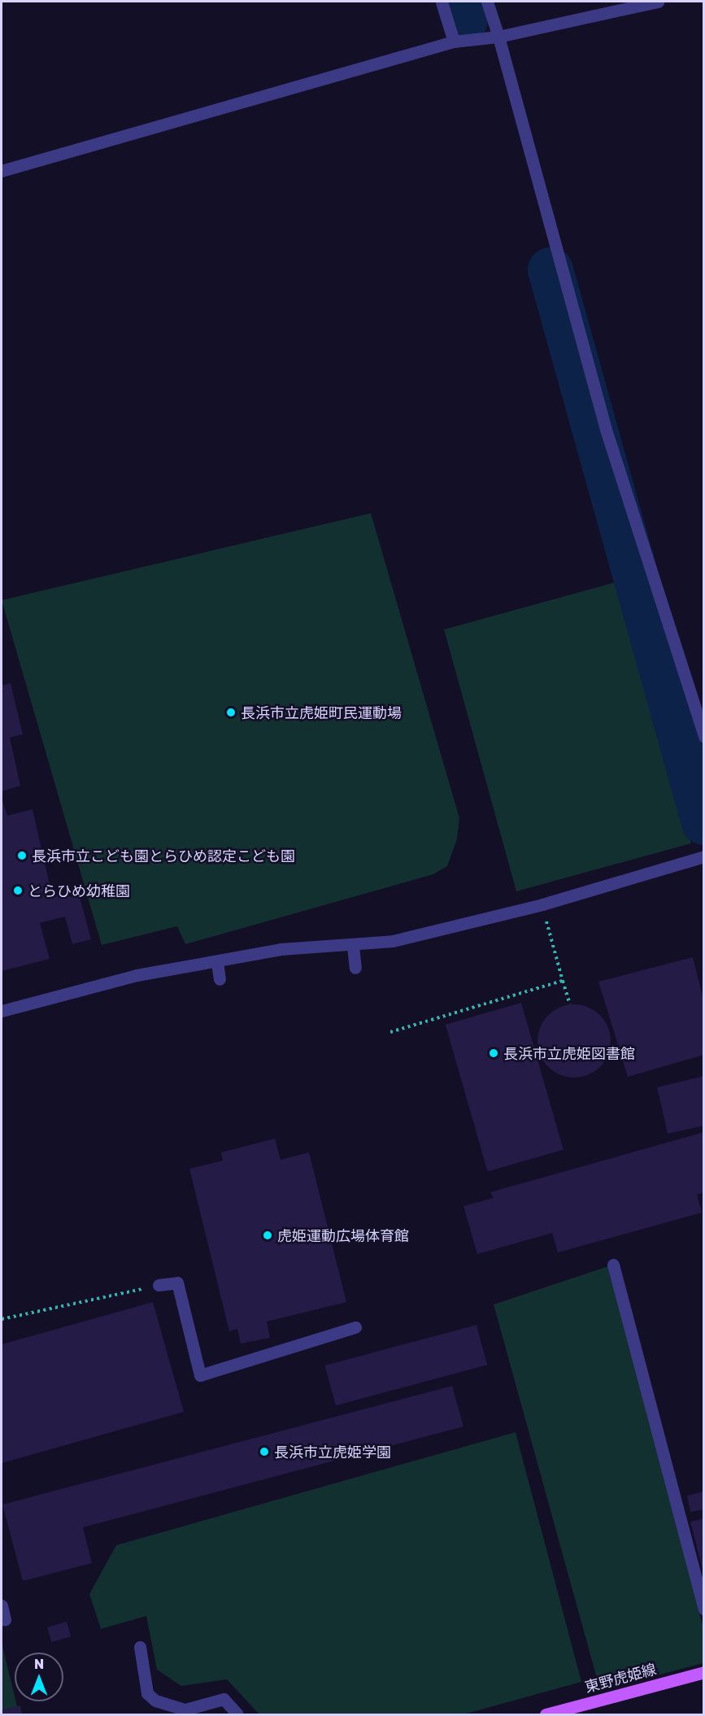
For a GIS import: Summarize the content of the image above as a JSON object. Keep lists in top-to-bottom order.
{
  "streets": {
    "main road": ["東野虎姫線"]
  },
  "places": [
    "長浜市立虎姫町民運動場",
    "長浜市立こども園とらひめ認定こども園",
    "とらひめ幼稚園",
    "長浜市立虎姫図書館",
    "虎姫運動広場体育館",
    "長浜市立虎姫学園"
  ],
  "north": "top"
}
